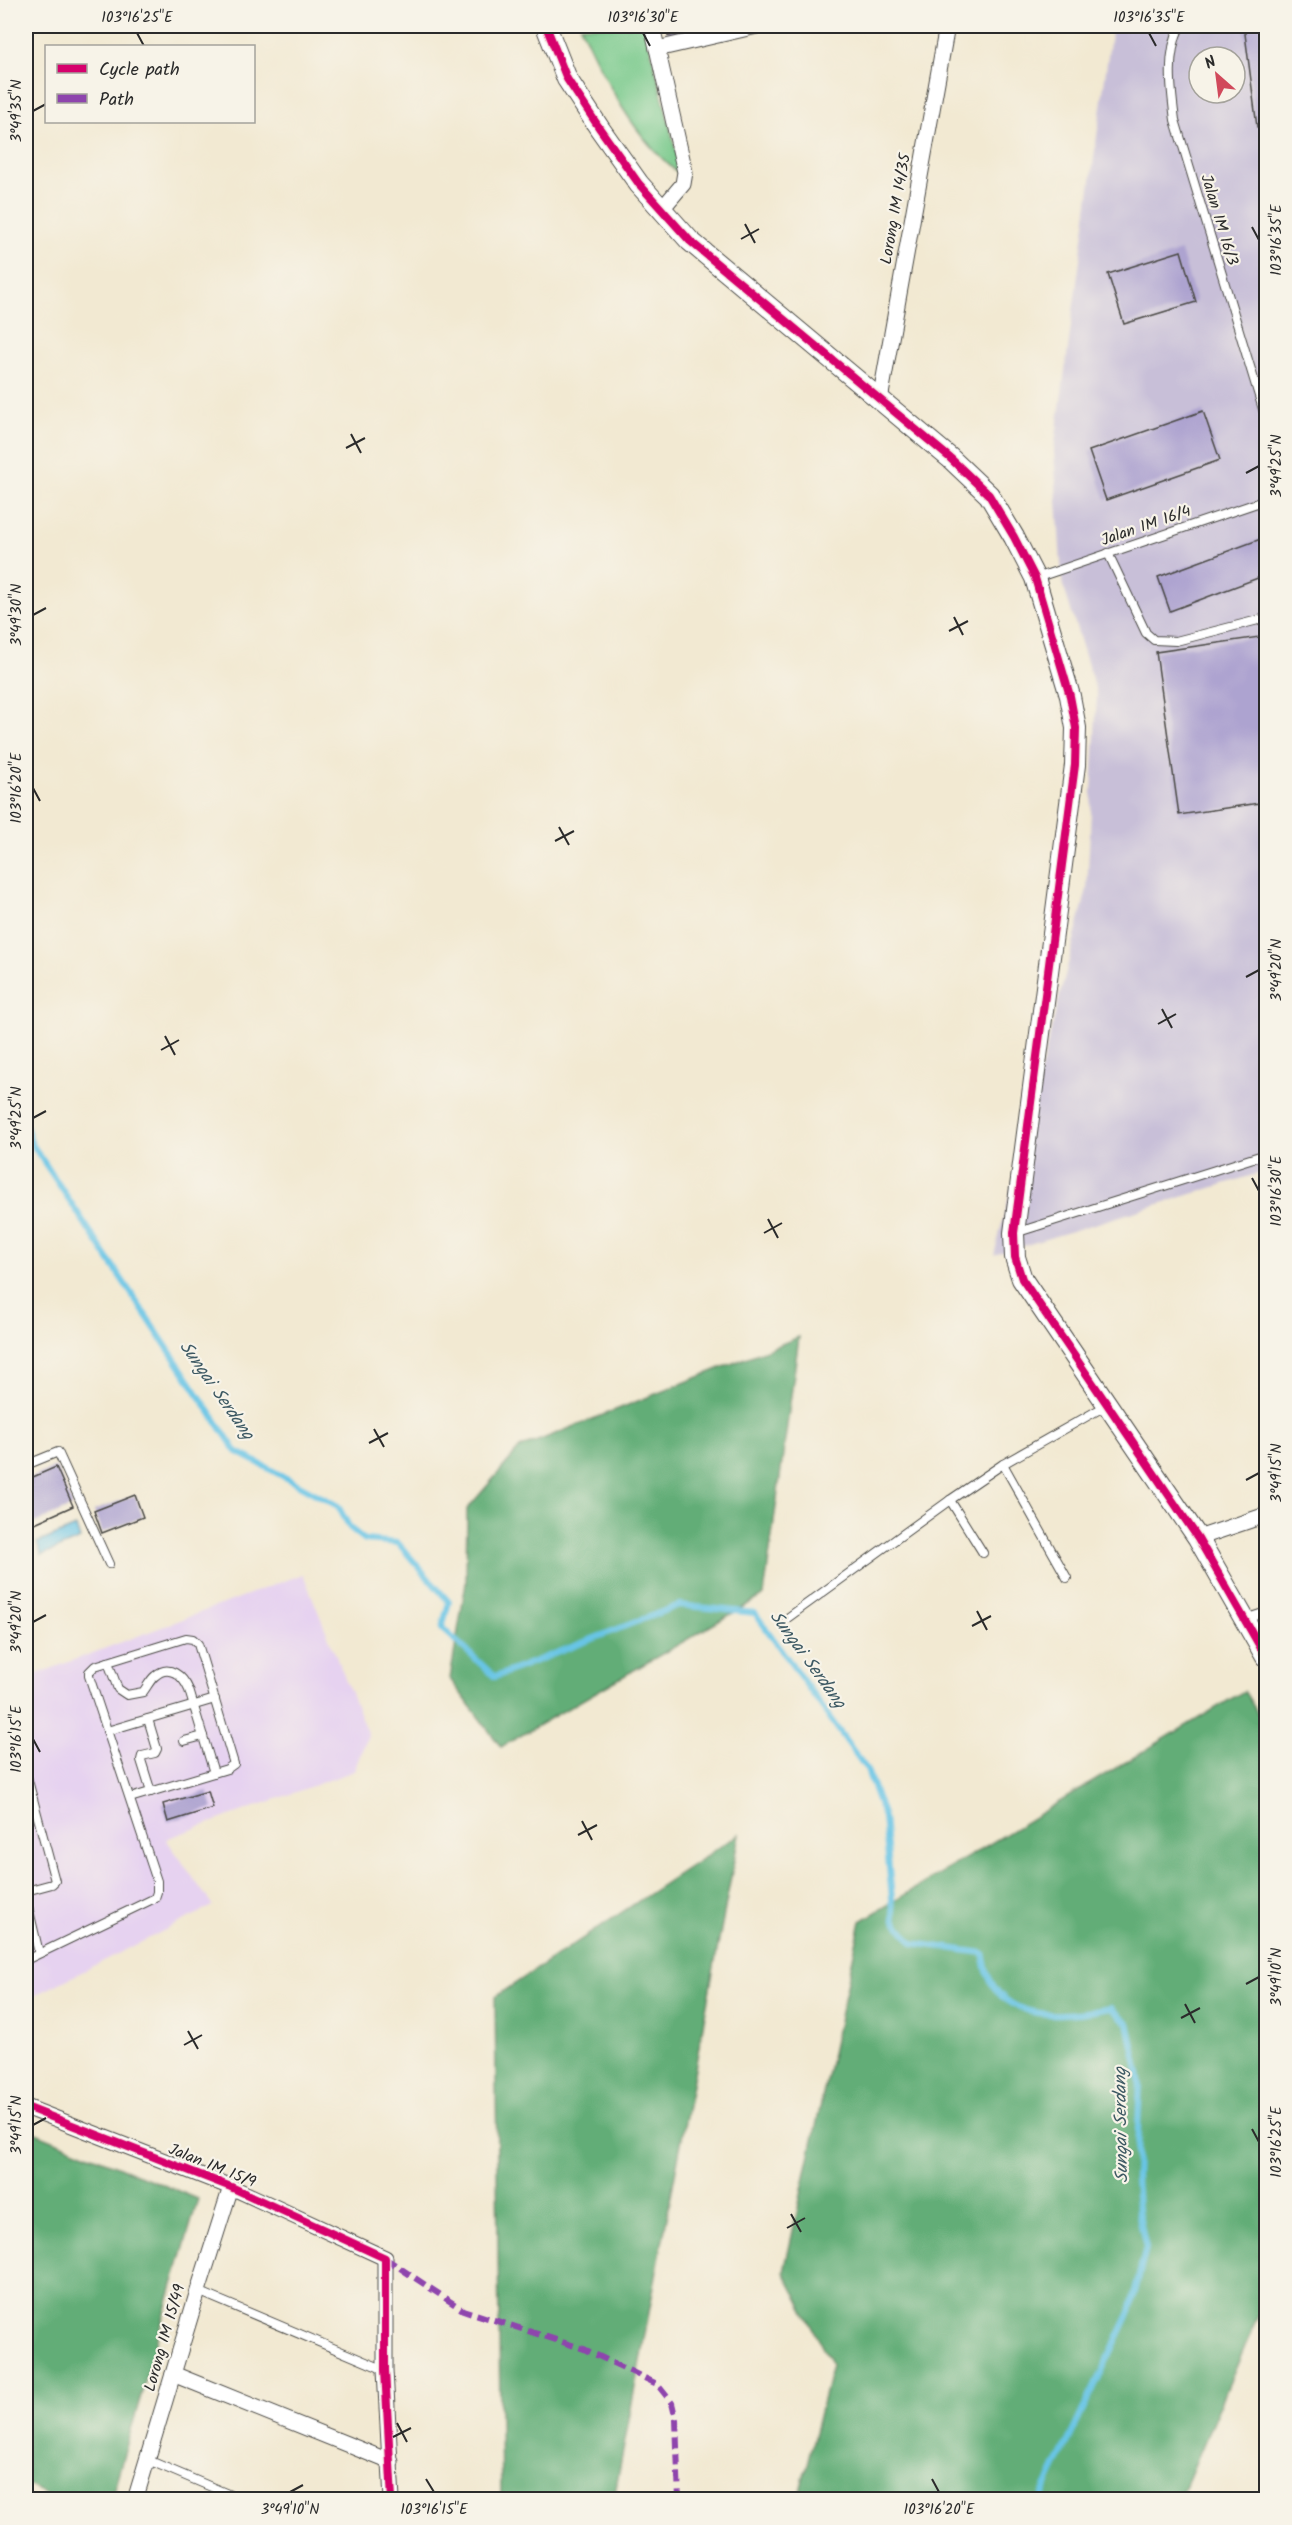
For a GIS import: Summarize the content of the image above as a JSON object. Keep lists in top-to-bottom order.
{
  "streets": {
    "street": ["Lorong IM 14/35", "Jalan IM 15/9", "Lorong IM 15/49"],
    "lane": ["Jalan IM 16/3", "Jalan IM 16/4"]
  },
  "crossings": [
    ["Jalan IM 15/9", "Lorong IM 15/49"]
  ],
  "water": ["Sungai Serdang"],
  "legend": ["Cycle path", "Path"],
  "north": "top left",
  "coordinates": [
    "103°16'25\"E",
    "103°16'30\"E",
    "103°16'35\"E",
    "3°49'35\"N",
    "3°49'25\"N",
    "3°49'30\"N",
    "103°16'20\"E",
    "3°49'20\"N",
    "3°49'15\"N",
    "103°16'15\"E",
    "3°49'10\"N"
  ]
}
